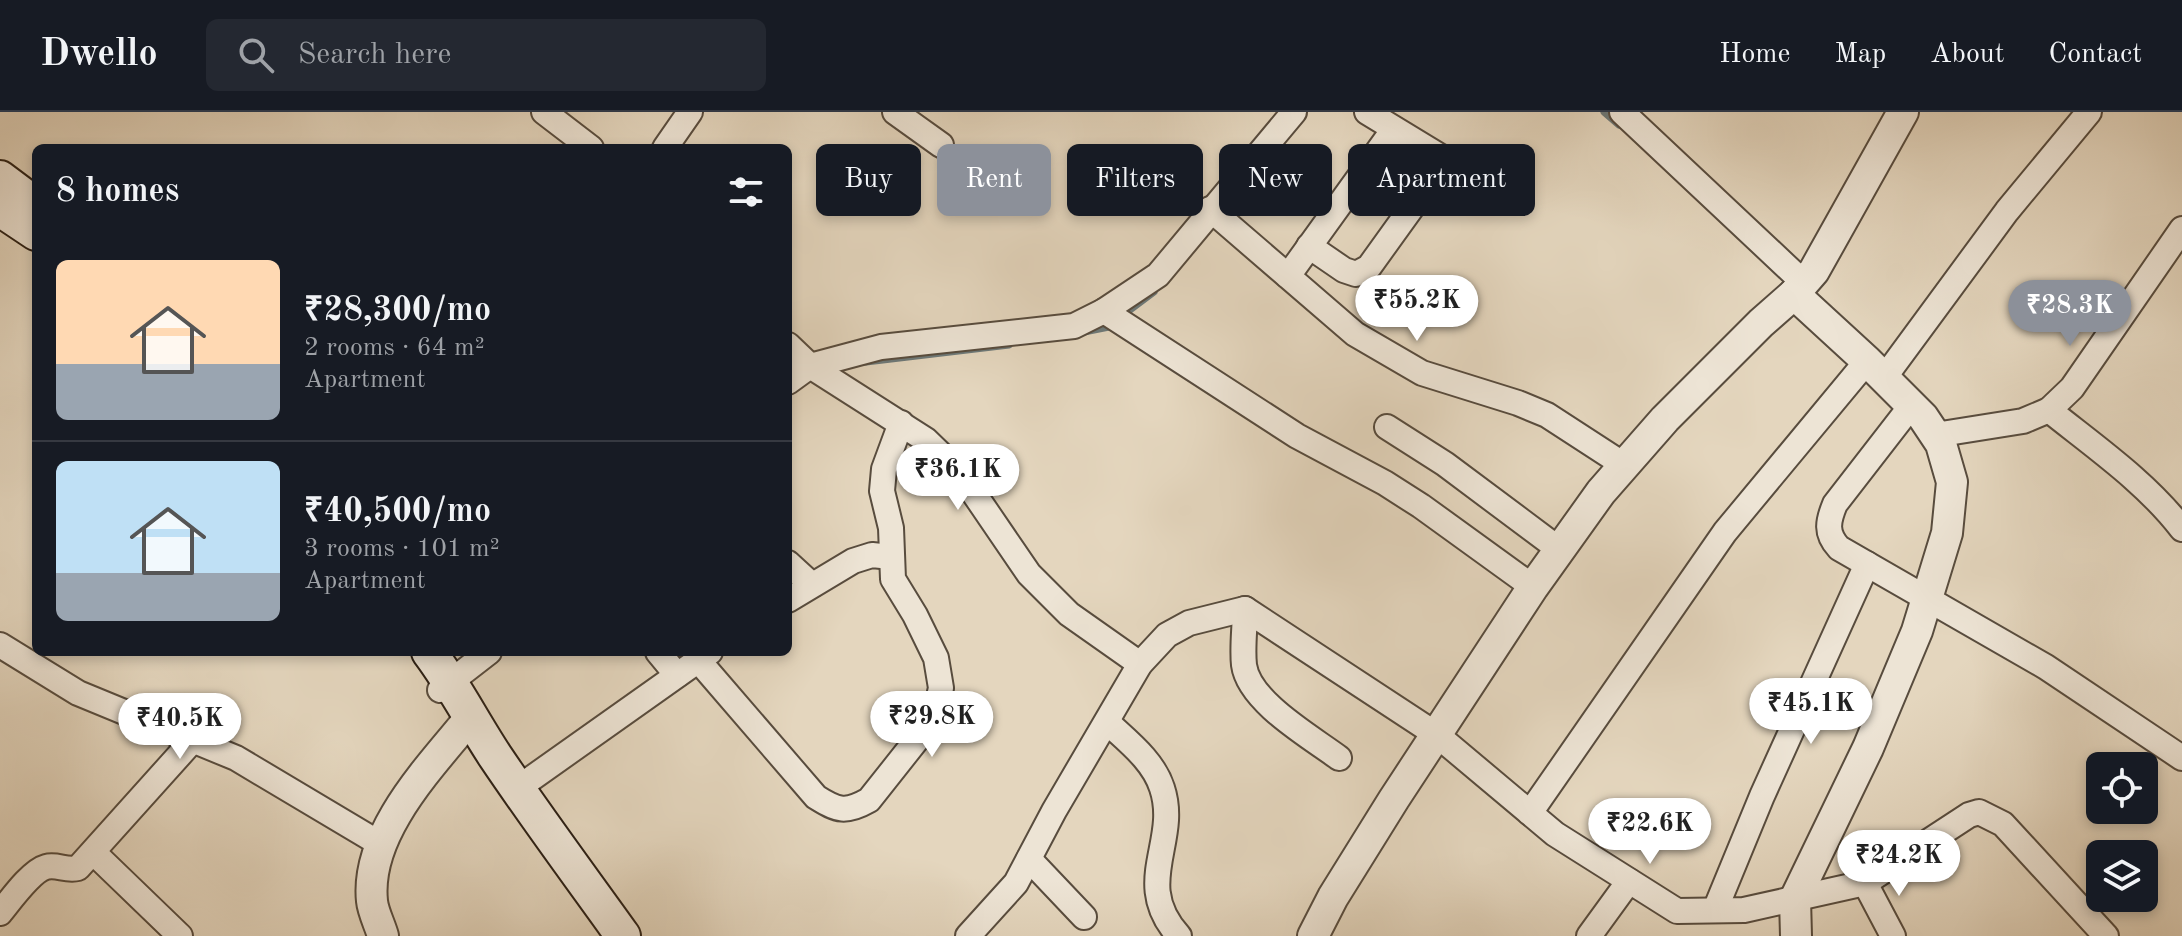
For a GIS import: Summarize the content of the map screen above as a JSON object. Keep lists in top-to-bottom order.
{
  "page": {
    "header": "Dwello",
    "search": "Search here",
    "nav": [
      "Home",
      "Map",
      "About",
      "Contact"
    ],
    "chip": [
      "Buy",
      "Rent",
      "Filters",
      "New",
      "Apartment"
    ],
    "heading": "8 homes",
    "list": [
      {
        "name": "₹28,300/mo",
        "note": "2 rooms · 64 m² · Apartment"
      },
      {
        "name": "₹40,500/mo",
        "note": "3 rooms · 101 m² · Apartment"
      }
    ],
    "price": [
      "₹55.2K",
      "₹28.3K",
      "₹36.1K",
      "₹45.1K",
      "₹29.8K",
      "₹40.5K",
      "₹22.6K",
      "₹24.2K"
    ]
  }
}
